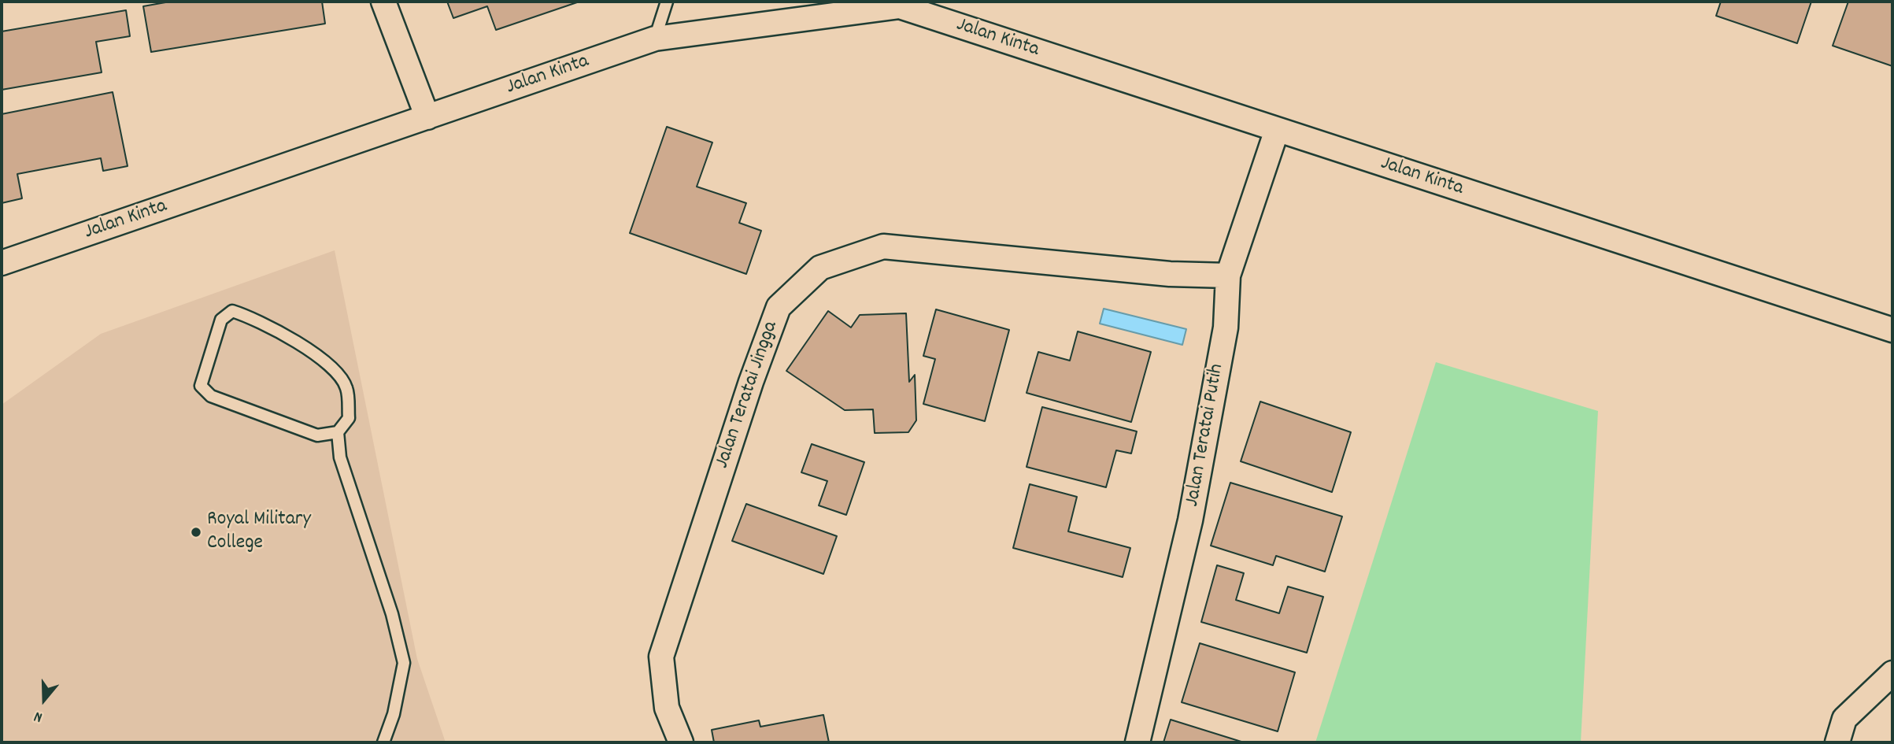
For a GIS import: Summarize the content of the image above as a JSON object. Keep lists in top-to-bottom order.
{
  "streets": {
    "street": ["Jalan Kinta", "Jalan Teratai Jingga", "Jalan Teratai Putih"]
  },
  "crossings": [
    ["Jalan Kinta", "Jalan Teratai Putih"],
    ["Jalan Teratai Jingga", "Jalan Teratai Putih"]
  ],
  "places": ["Royal Military College"],
  "north": "bottom"
}
